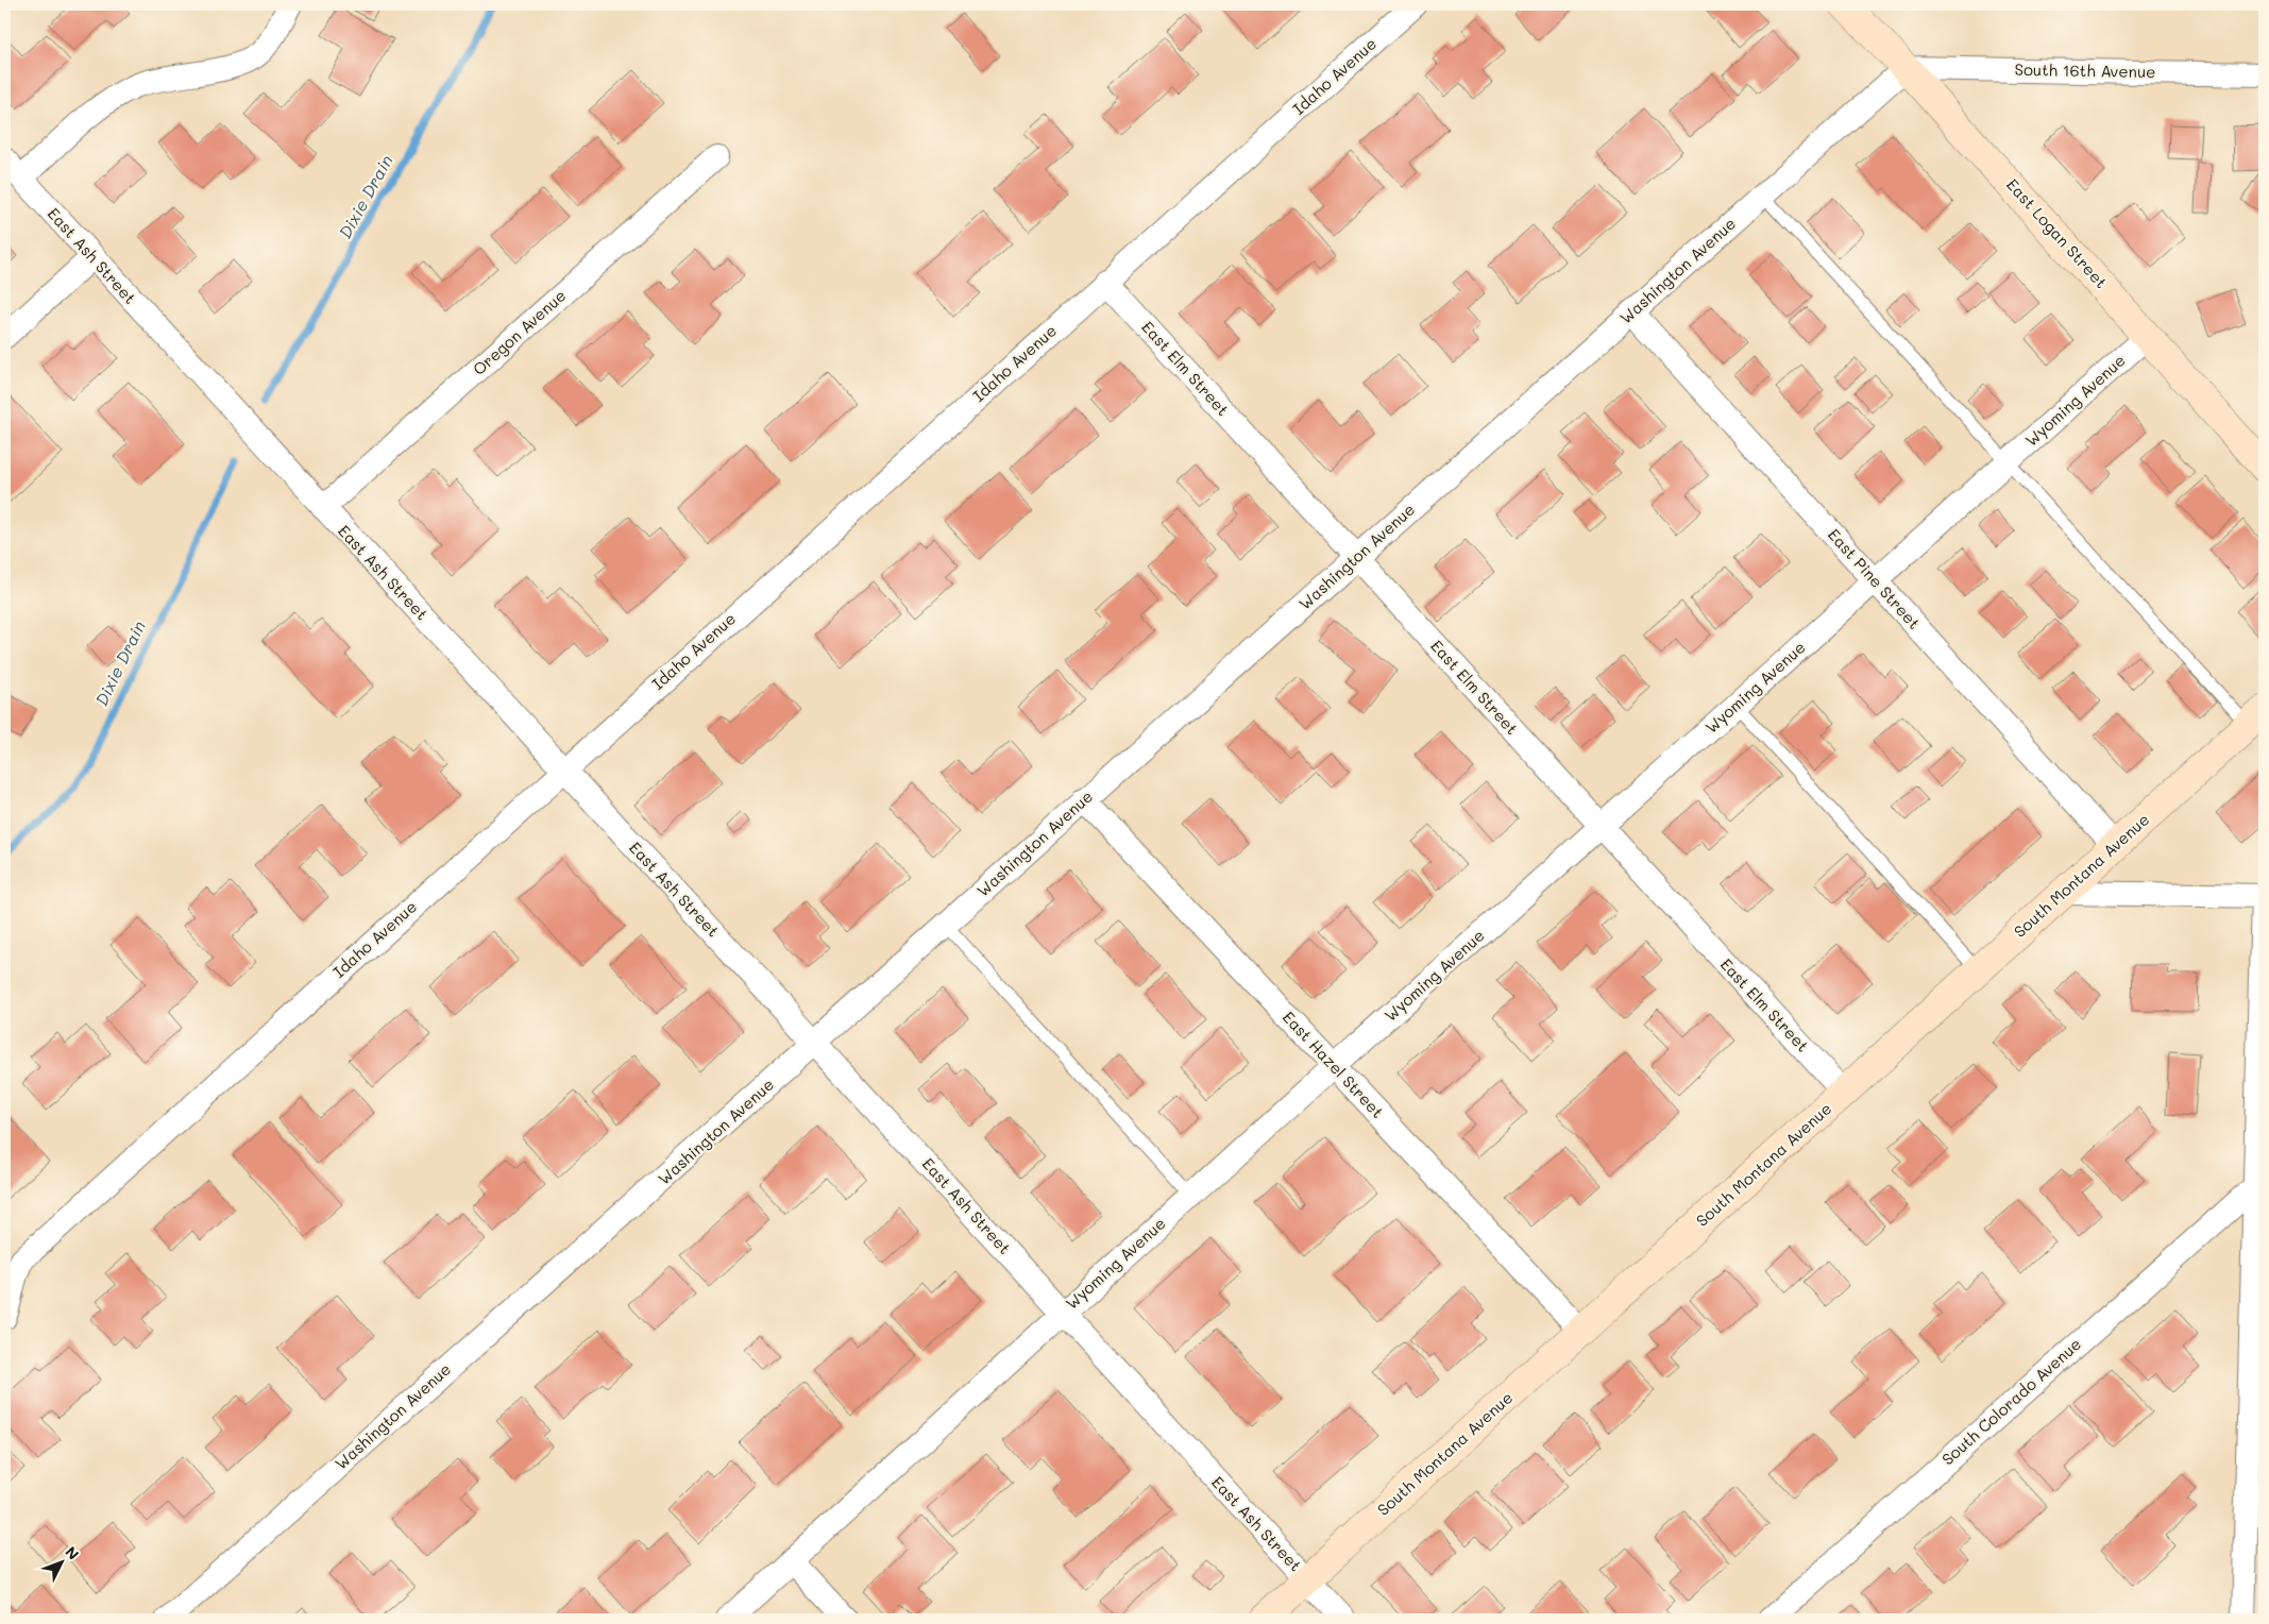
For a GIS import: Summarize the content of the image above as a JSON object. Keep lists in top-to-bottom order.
{
  "streets": {
    "street": [
      "South 16th Avenue",
      "Idaho Avenue",
      "East Logan Street",
      "East Ash Street",
      "Washington Avenue",
      "Oregon Avenue",
      "East Elm Street",
      "Wyoming Avenue",
      "East Pine Street",
      "South Montana Avenue",
      "East Hazel Street",
      "South Colorado Avenue"
    ]
  },
  "crossings": [
    ["South 16th Avenue", "East Logan Street"],
    ["South 16th Avenue", "Washington Avenue"],
    ["Idaho Avenue", "East Ash Street"],
    ["Idaho Avenue", "East Elm Street"],
    ["East Logan Street", "Washington Avenue"],
    ["East Logan Street", "Wyoming Avenue"],
    ["East Ash Street", "Washington Avenue"],
    ["East Ash Street", "Oregon Avenue"],
    ["East Ash Street", "Wyoming Avenue"],
    ["East Ash Street", "South Montana Avenue"],
    ["Washington Avenue", "East Elm Street"],
    ["Washington Avenue", "East Pine Street"],
    ["Washington Avenue", "East Hazel Street"],
    ["East Elm Street", "Wyoming Avenue"],
    ["East Elm Street", "South Montana Avenue"],
    ["Wyoming Avenue", "East Pine Street"],
    ["Wyoming Avenue", "East Hazel Street"],
    ["East Pine Street", "South Montana Avenue"],
    ["South Montana Avenue", "East Hazel Street"]
  ],
  "water": ["Dixie Drain"],
  "north": "top right"
}
